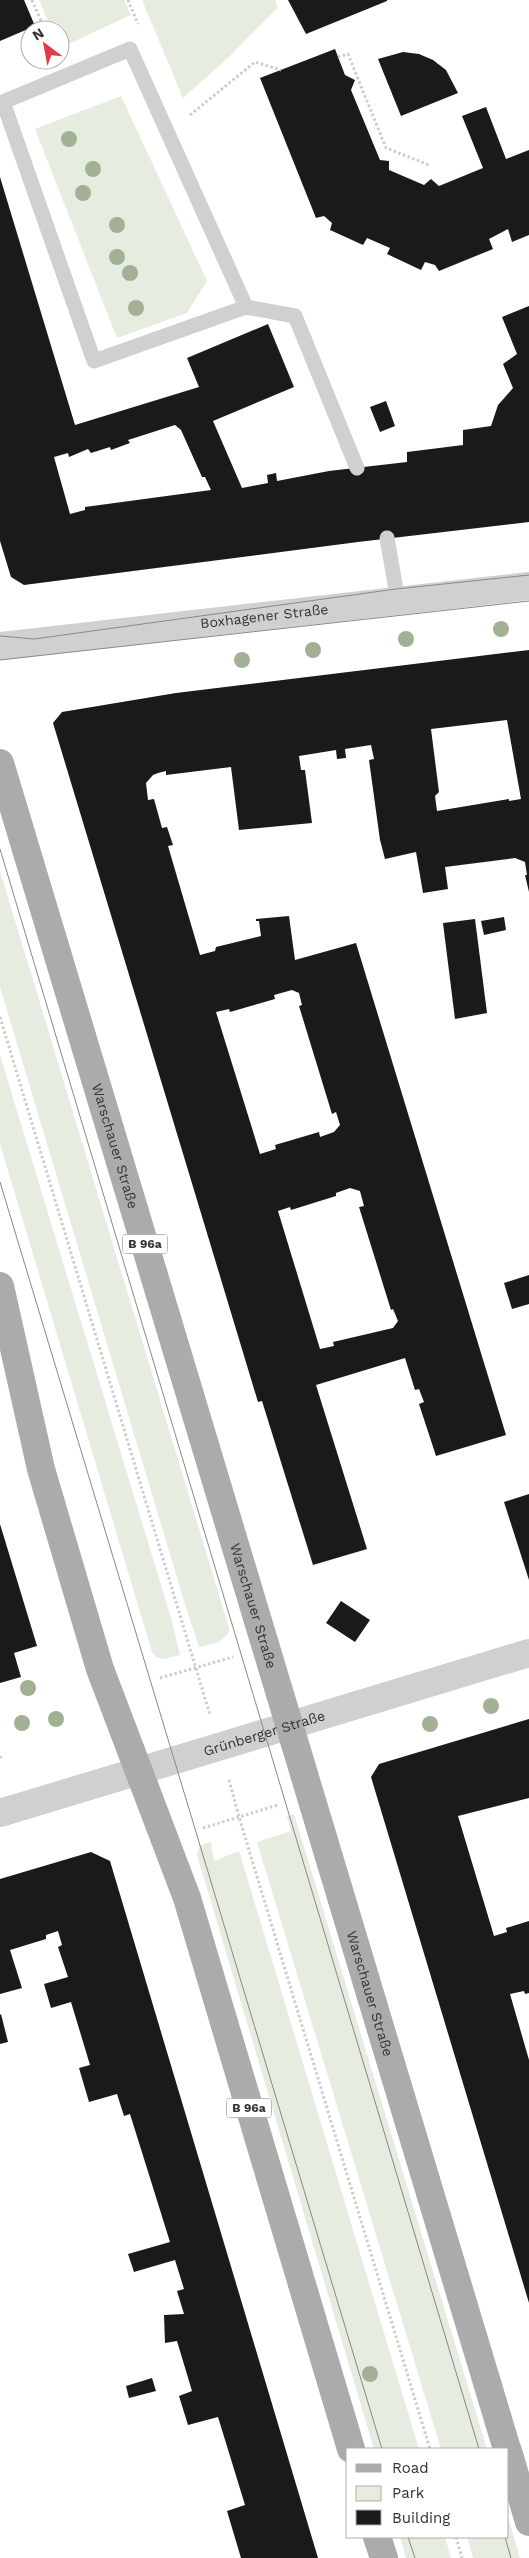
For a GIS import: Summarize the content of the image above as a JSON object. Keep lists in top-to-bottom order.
{
  "streets": {
    "main road": ["Warschauer Straße", "B 96a"],
    "street": ["Boxhagener Straße", "Grünberger Straße"]
  },
  "crossings": [
    ["Warschauer Straße", "Grünberger Straße"],
    ["B 96a", "Grünberger Straße"]
  ],
  "legend": ["Road", "Park", "Building"],
  "north": "top left"
}
